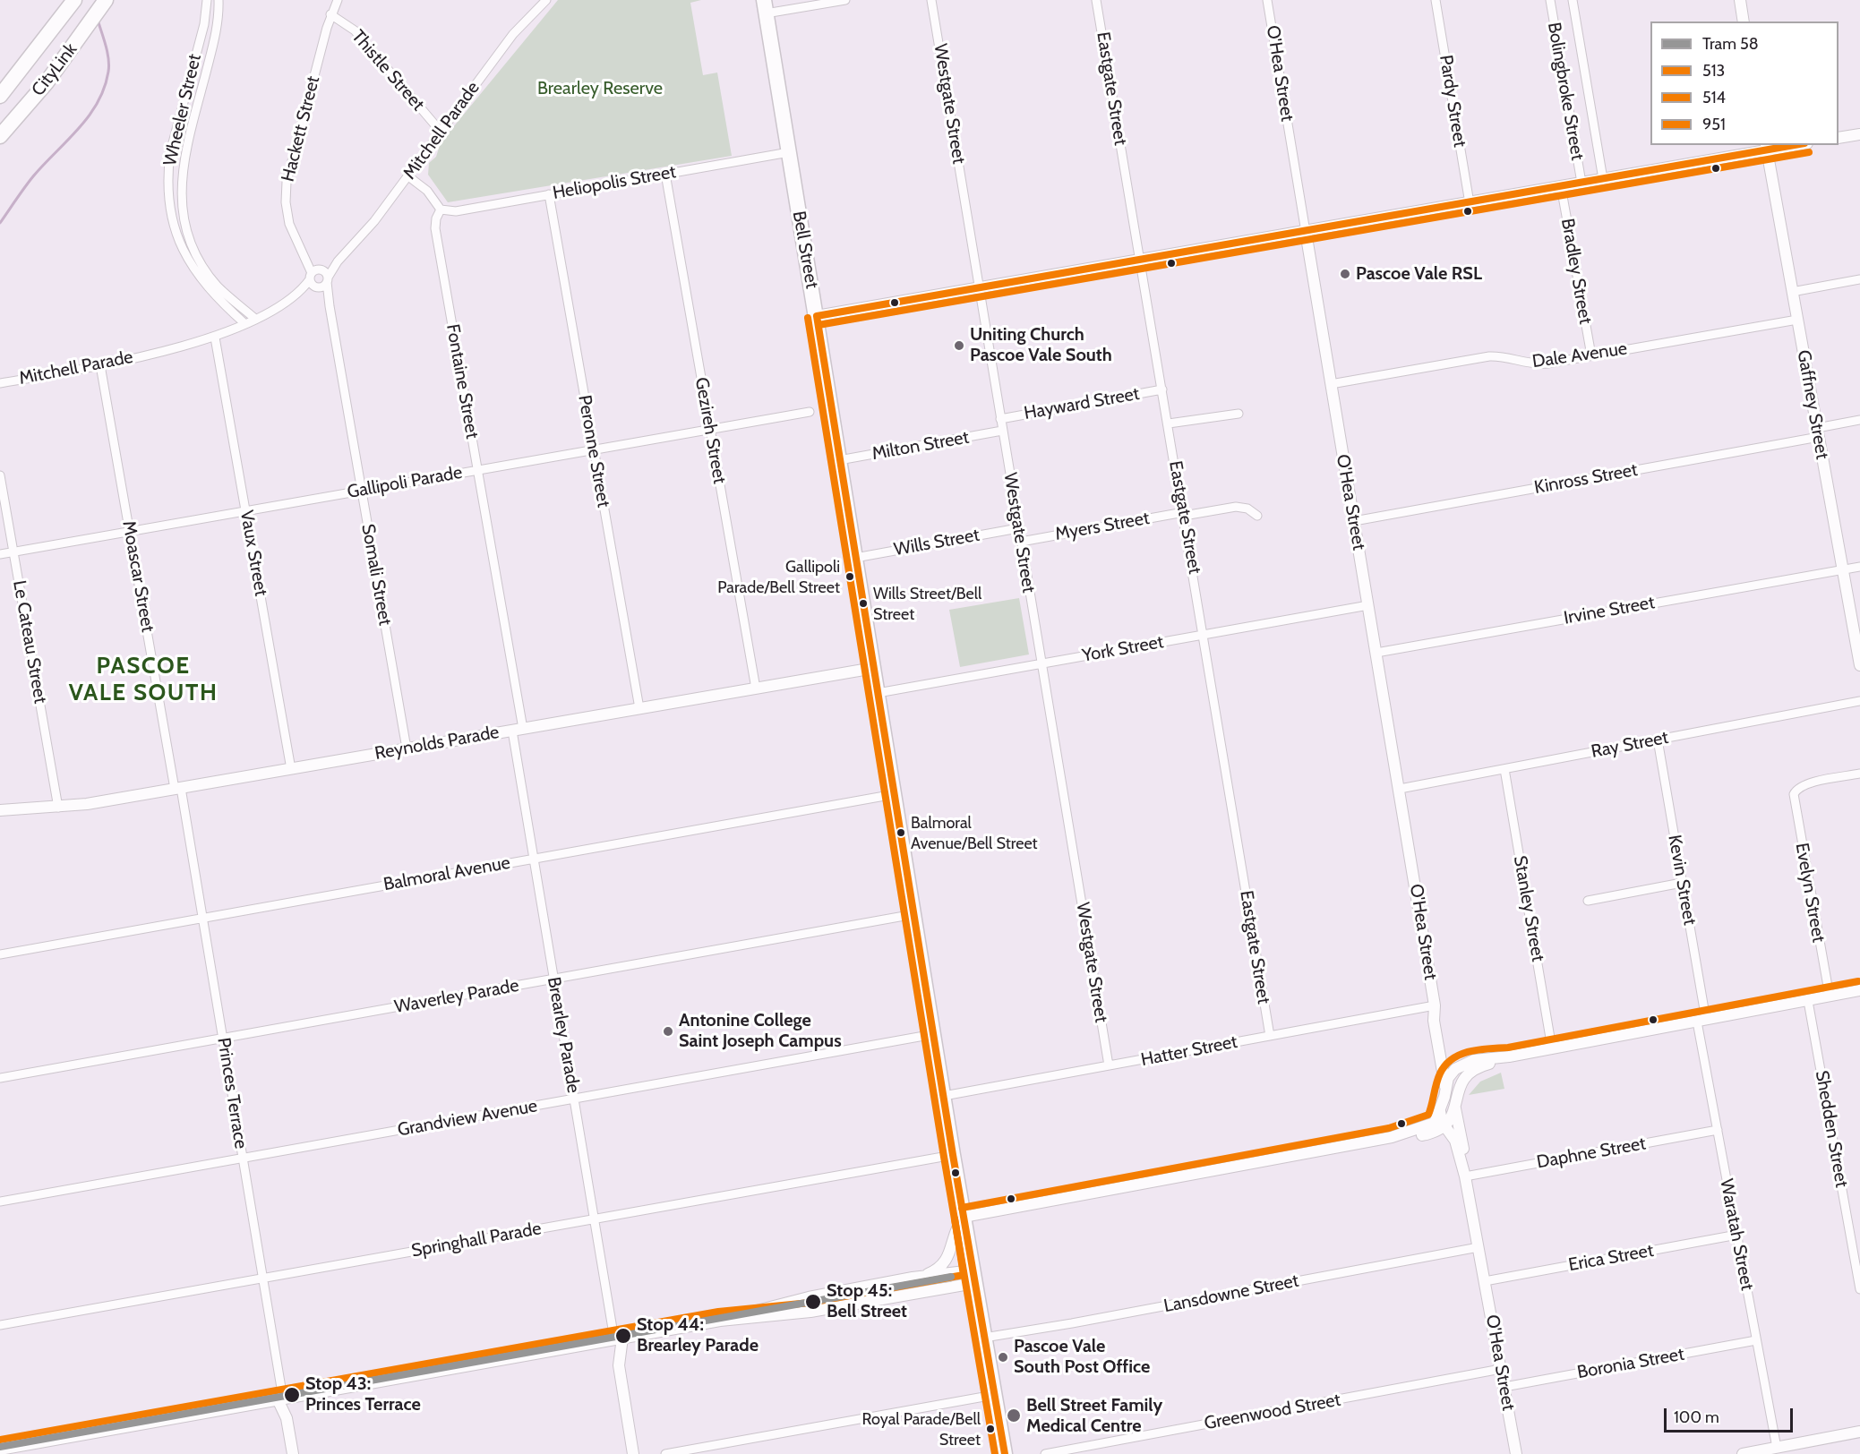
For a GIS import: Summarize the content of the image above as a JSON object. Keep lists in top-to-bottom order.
{
  "streets": {
    "highway": ["CityLink", "Bell Street"],
    "street": [
      "Thistle Street",
      "O'Hea Street",
      "Eastgate Street",
      "Bolingbroke Street",
      "Pardy Street",
      "Westgate Street",
      "Wheeler Street",
      "Hackett Street",
      "Mitchell Parade",
      "Heliopolis Street",
      "Bradley Street",
      "Dale Avenue",
      "Fontaine Street",
      "Hayward Street",
      "Gaffney Street",
      "Gezireh Street",
      "Milton Street",
      "Peronne Street",
      "Kinross Street",
      "Gallipoli Parade",
      "Myers Street",
      "Wills Street",
      "Vaux Street",
      "Somali Street",
      "Moascar Street",
      "Irvine Street",
      "Le Cateau Street",
      "York Street",
      "Reynolds Parade",
      "Ray Street",
      "Balmoral Avenue",
      "Kevin Street",
      "Evelyn Street",
      "Stanley Street",
      "Waverley Parade",
      "Brearley Parade",
      "Hatter Street",
      "Princes Terrace",
      "Grandview Avenue",
      "Shedden Street",
      "Daphne Street",
      "Waratah Street",
      "Springhall Parade",
      "Erica Street",
      "Lansdowne Street",
      "Boronia Street",
      "Greenwood Street"
    ]
  },
  "crossings": [
    ["Thistle Street", "Hackett Street"],
    ["Thistle Street", "Mitchell Parade"],
    ["O'Hea Street", "Dale Avenue"],
    ["O'Hea Street", "Kinross Street"],
    ["O'Hea Street", "Irvine Street"],
    ["O'Hea Street", "York Street"],
    ["O'Hea Street", "Ray Street"],
    ["O'Hea Street", "Hatter Street"],
    ["O'Hea Street", "Daphne Street"],
    ["O'Hea Street", "Erica Street"],
    ["O'Hea Street", "Lansdowne Street"],
    ["O'Hea Street", "Boronia Street"],
    ["O'Hea Street", "Greenwood Street"],
    ["Eastgate Street", "Hayward Street"],
    ["Eastgate Street", "Myers Street"],
    ["Eastgate Street", "York Street"],
    ["Eastgate Street", "Hatter Street"],
    ["Westgate Street", "Hayward Street"],
    ["Westgate Street", "Milton Street"],
    ["Westgate Street", "Myers Street"],
    ["Westgate Street", "Wills Street"],
    ["Westgate Street", "York Street"],
    ["Westgate Street", "Hatter Street"],
    ["Wheeler Street", "Mitchell Parade"],
    ["Hackett Street", "Mitchell Parade"],
    ["Hackett Street", "Somali Street"],
    ["Mitchell Parade", "Vaux Street"],
    ["Mitchell Parade", "Somali Street"],
    ["Mitchell Parade", "Moascar Street"],
    ["Heliopolis Street", "Bell Street"],
    ["Heliopolis Street", "Fontaine Street"],
    ["Heliopolis Street", "Gezireh Street"],
    ["Heliopolis Street", "Peronne Street"],
    ["Bell Street", "Milton Street"],
    ["Bell Street", "Wills Street"],
    ["Bell Street", "York Street"],
    ["Bell Street", "Reynolds Parade"],
    ["Bell Street", "Balmoral Avenue"],
    ["Bell Street", "Waverley Parade"],
    ["Bell Street", "Hatter Street"],
    ["Bell Street", "Grandview Avenue"],
    ["Bell Street", "Springhall Parade"],
    ["Bell Street", "Lansdowne Street"],
    ["Bradley Street", "Dale Avenue"],
    ["Dale Avenue", "Gaffney Street"],
    ["Fontaine Street", "Gallipoli Parade"],
    ["Fontaine Street", "Reynolds Parade"],
    ["Fontaine Street", "Brearley Parade"],
    ["Gaffney Street", "Kinross Street"],
    ["Gaffney Street", "Irvine Street"],
    ["Gezireh Street", "Gallipoli Parade"],
    ["Gezireh Street", "Reynolds Parade"],
    ["Peronne Street", "Gallipoli Parade"],
    ["Peronne Street", "Reynolds Parade"],
    ["Gallipoli Parade", "Vaux Street"],
    ["Gallipoli Parade", "Somali Street"],
    ["Gallipoli Parade", "Moascar Street"],
    ["Gallipoli Parade", "Le Cateau Street"],
    ["Vaux Street", "Reynolds Parade"],
    ["Somali Street", "Reynolds Parade"],
    ["Moascar Street", "Reynolds Parade"],
    ["Moascar Street", "Princes Terrace"],
    ["Le Cateau Street", "Reynolds Parade"],
    ["Reynolds Parade", "Brearley Parade"],
    ["Reynolds Parade", "Princes Terrace"],
    ["Ray Street", "Kevin Street"],
    ["Ray Street", "Stanley Street"],
    ["Balmoral Avenue", "Brearley Parade"],
    ["Balmoral Avenue", "Princes Terrace"],
    ["Kevin Street", "Waratah Street"],
    ["Waverley Parade", "Brearley Parade"],
    ["Waverley Parade", "Princes Terrace"],
    ["Brearley Parade", "Grandview Avenue"],
    ["Brearley Parade", "Springhall Parade"],
    ["Princes Terrace", "Grandview Avenue"],
    ["Princes Terrace", "Springhall Parade"],
    ["Daphne Street", "Waratah Street"],
    ["Waratah Street", "Erica Street"],
    ["Waratah Street", "Boronia Street"]
  ],
  "districts": ["PASCOE VALE SOUTH"],
  "parks": ["Brearley Reserve"],
  "places": [
    "Pascoe Vale RSL",
    "Uniting Church Pascoe Vale South",
    "Gallipoli Parade/Bell Street",
    "Wills Street/Bell Street",
    "Balmoral Avenue/Bell Street",
    "Antonine College Saint Joseph Campus",
    "Stop 45: Bell Street",
    "Stop 44: Brearley Parade",
    "Pascoe Vale South Post Office",
    "Stop 43: Princes Terrace",
    "Bell Street Family Medical Centre",
    "Royal Parade/Bell Street"
  ],
  "lines": [
    "transit line 513",
    "transit line 514",
    "transit line 951",
    "tram line 58"
  ],
  "legend": [
    "Tram 58",
    "513",
    "514",
    "951"
  ],
  "scale_bar": "100 m"
}
